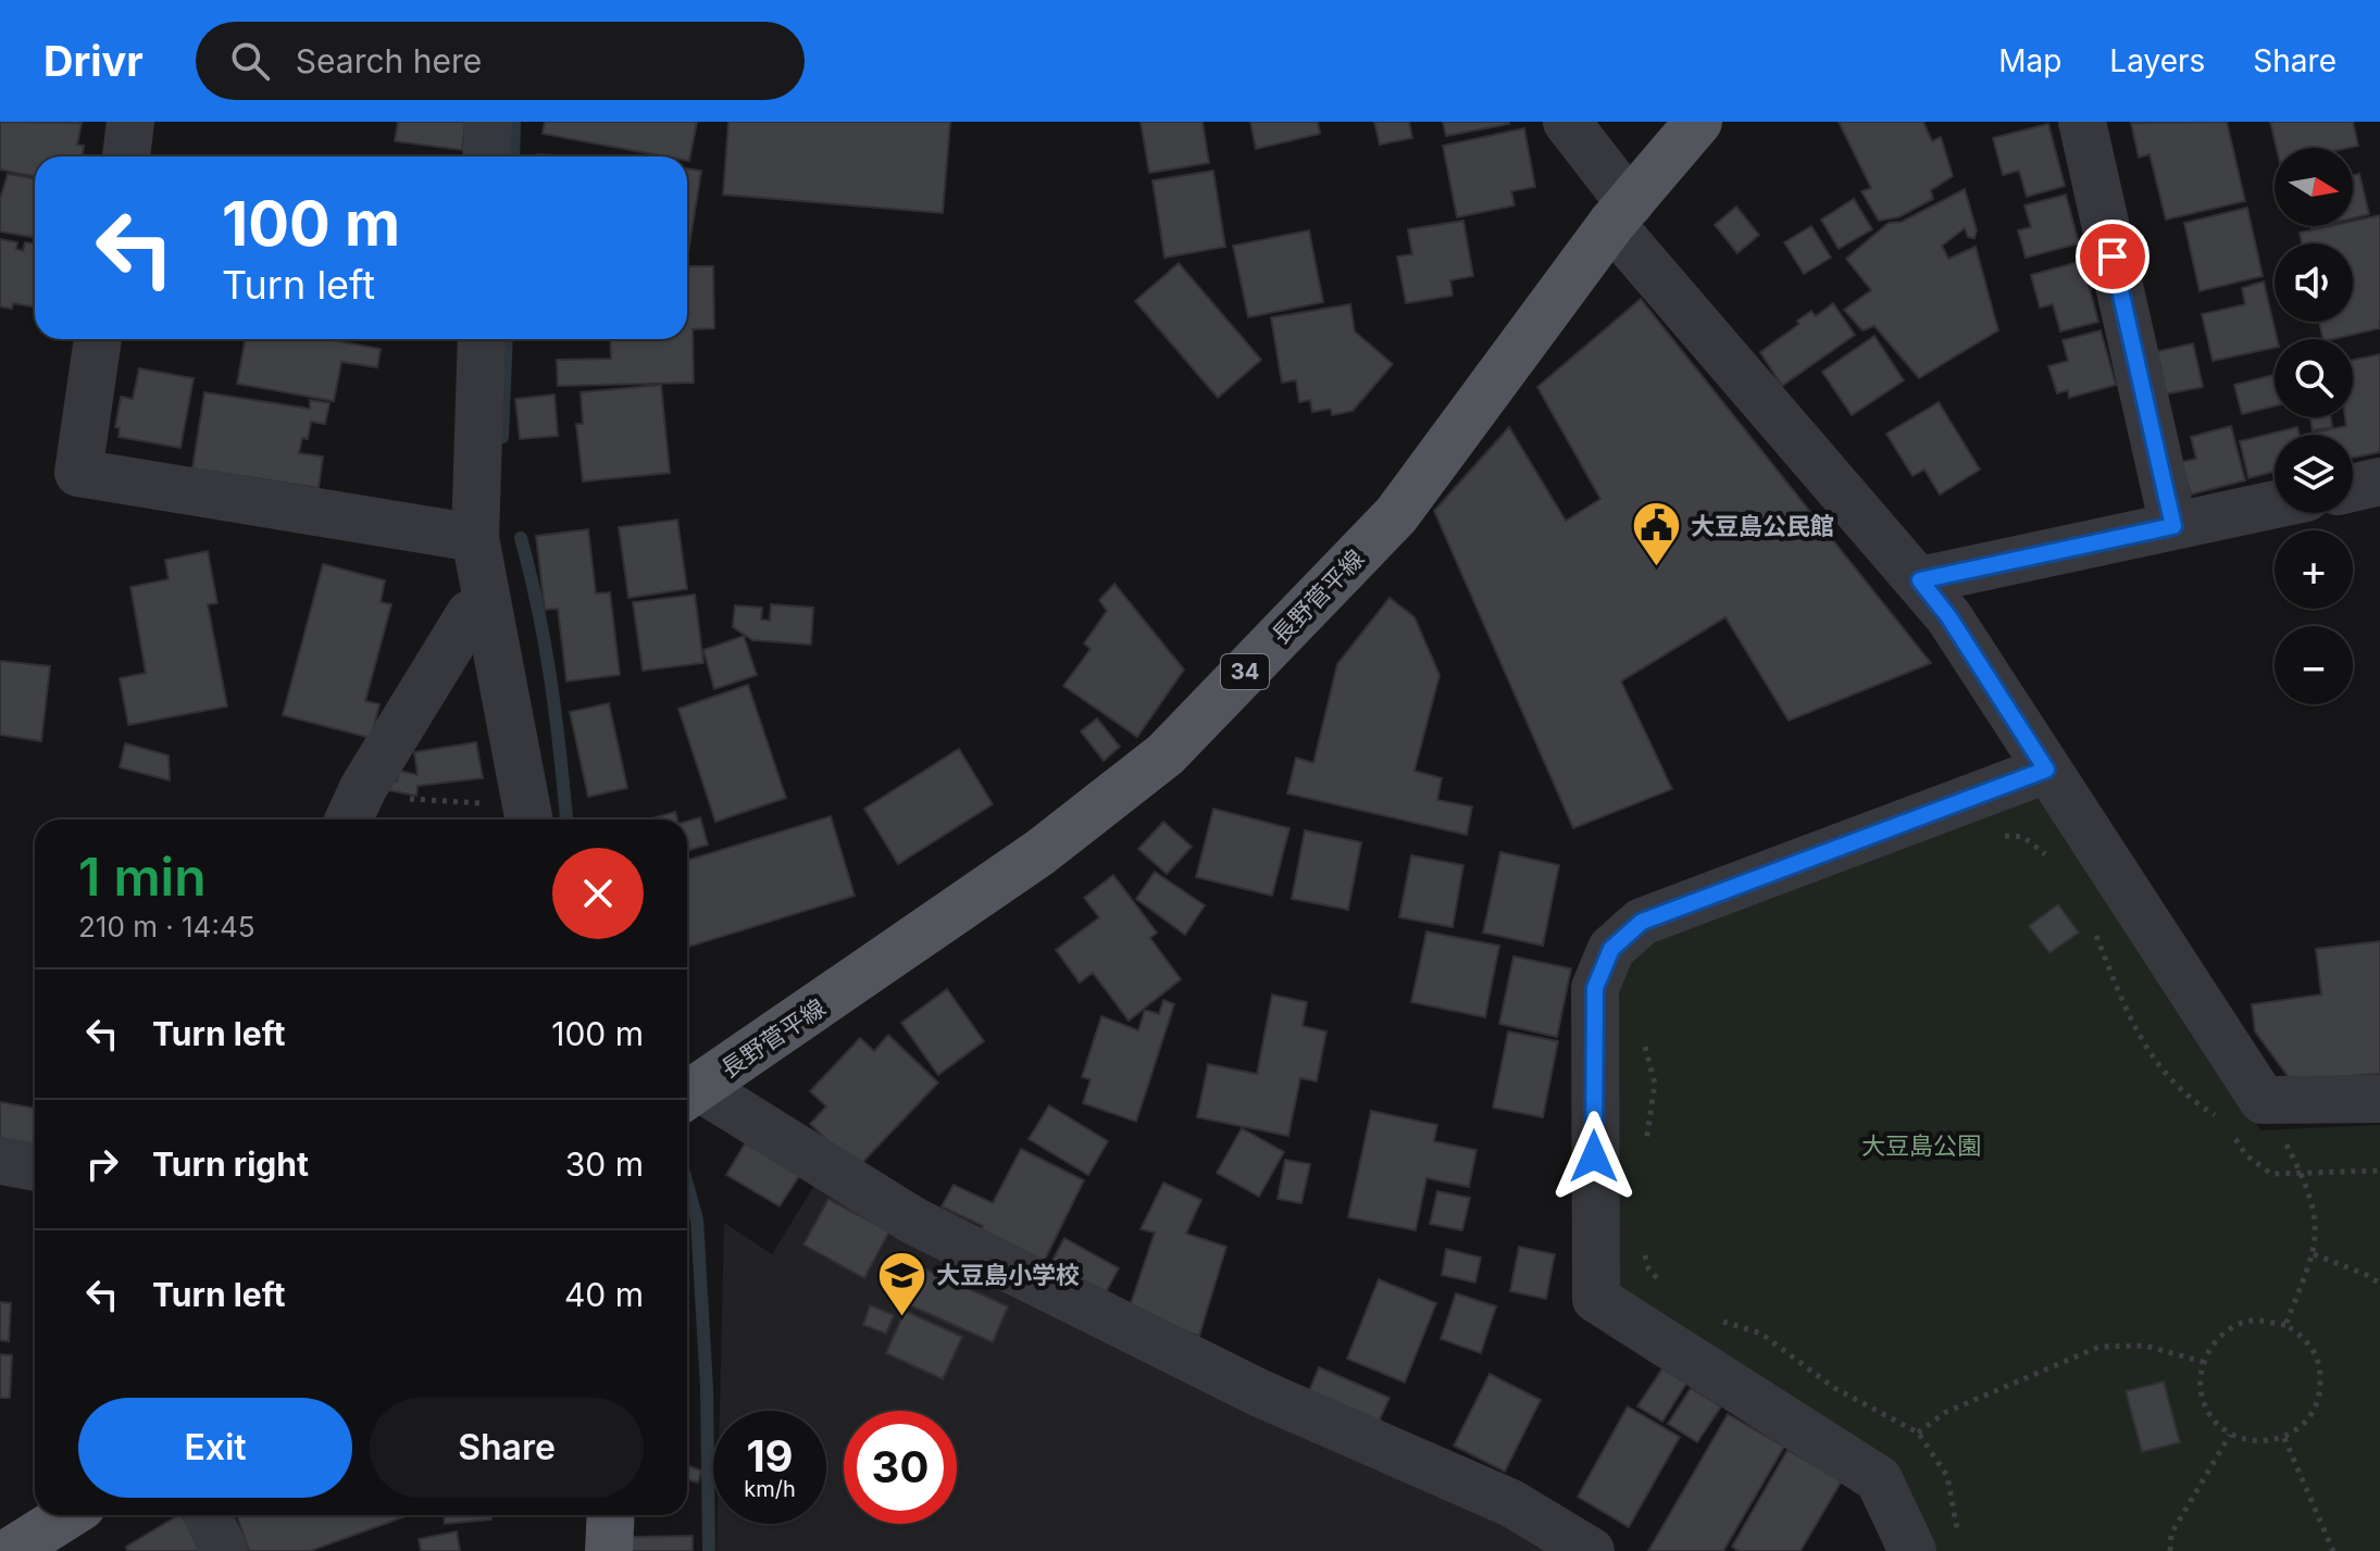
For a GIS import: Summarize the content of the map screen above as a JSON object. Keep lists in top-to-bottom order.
{
  "streets": {
    "main road": ["長野菅平線", "34"]
  },
  "parks": ["大豆島公園"],
  "places": {
    "public building": ["大豆島公民館"],
    "school or university": ["大豆島小学校"]
  },
  "north": "right",
  "page": {
    "header": "Drivr",
    "search": "Search here",
    "nav": ["Map", "Layers", "Share"],
    "map_buttons": ["+", "−"],
    "turn": ["100 m", "Turn left"],
    "heading": ["1 min", "210 m · 14:45"],
    "list": [
      {
        "name": "Turn left",
        "value": "100 m"
      },
      {
        "name": "Turn right",
        "value": "30 m"
      },
      {
        "name": "Turn left",
        "value": "40 m"
      }
    ],
    "buttons": ["Exit", "Share"],
    "speed": "19 km/h",
    "limit": "30"
  }
}
